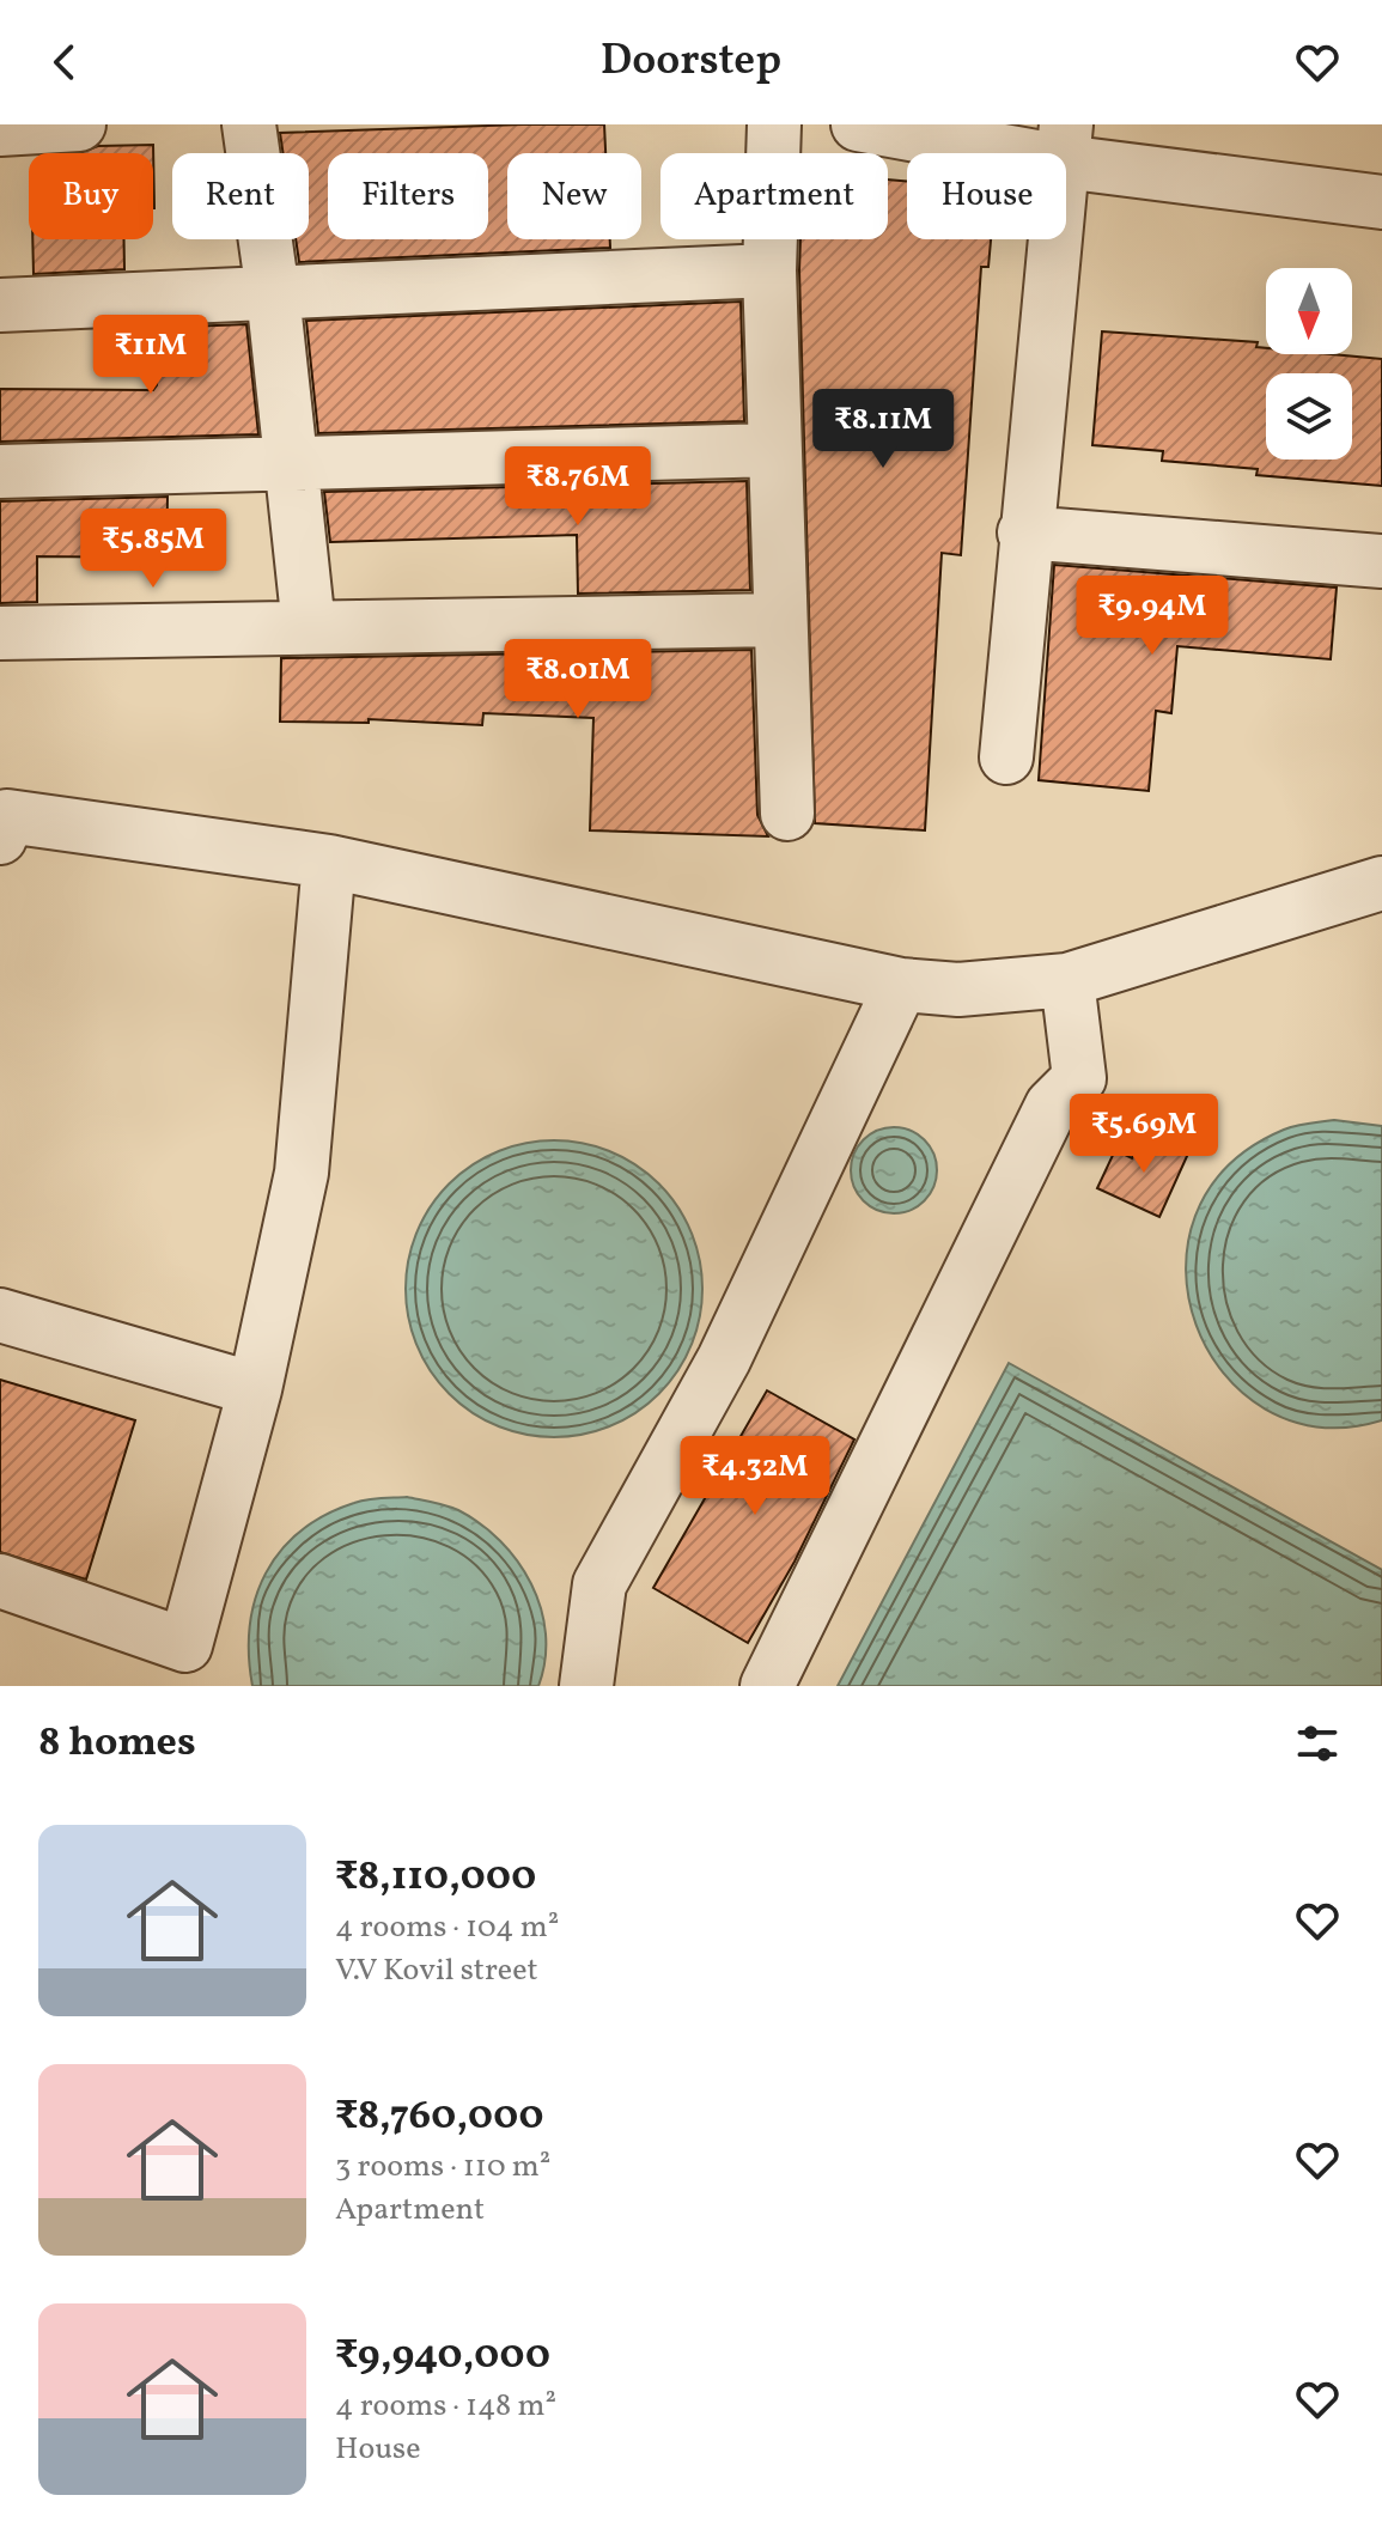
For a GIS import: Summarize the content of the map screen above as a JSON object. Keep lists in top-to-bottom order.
{
  "north": "bottom",
  "page": {
    "header": "Doorstep",
    "chip": [
      "Buy",
      "Rent",
      "Filters",
      "New",
      "Apartment",
      "House"
    ],
    "price": [
      "₹11M",
      "₹8.11M",
      "₹8.76M",
      "₹5.85M",
      "₹9.94M",
      "₹8.01M",
      "₹5.69M",
      "₹4.32M"
    ],
    "heading": "8 homes",
    "list": [
      {
        "name": "₹8,110,000",
        "note": "4 rooms · 104 m² · V.V Kovil street"
      },
      {
        "name": "₹8,760,000",
        "note": "3 rooms · 110 m² · Apartment"
      },
      {
        "name": "₹9,940,000",
        "note": "4 rooms · 148 m² · House"
      }
    ]
  }
}
